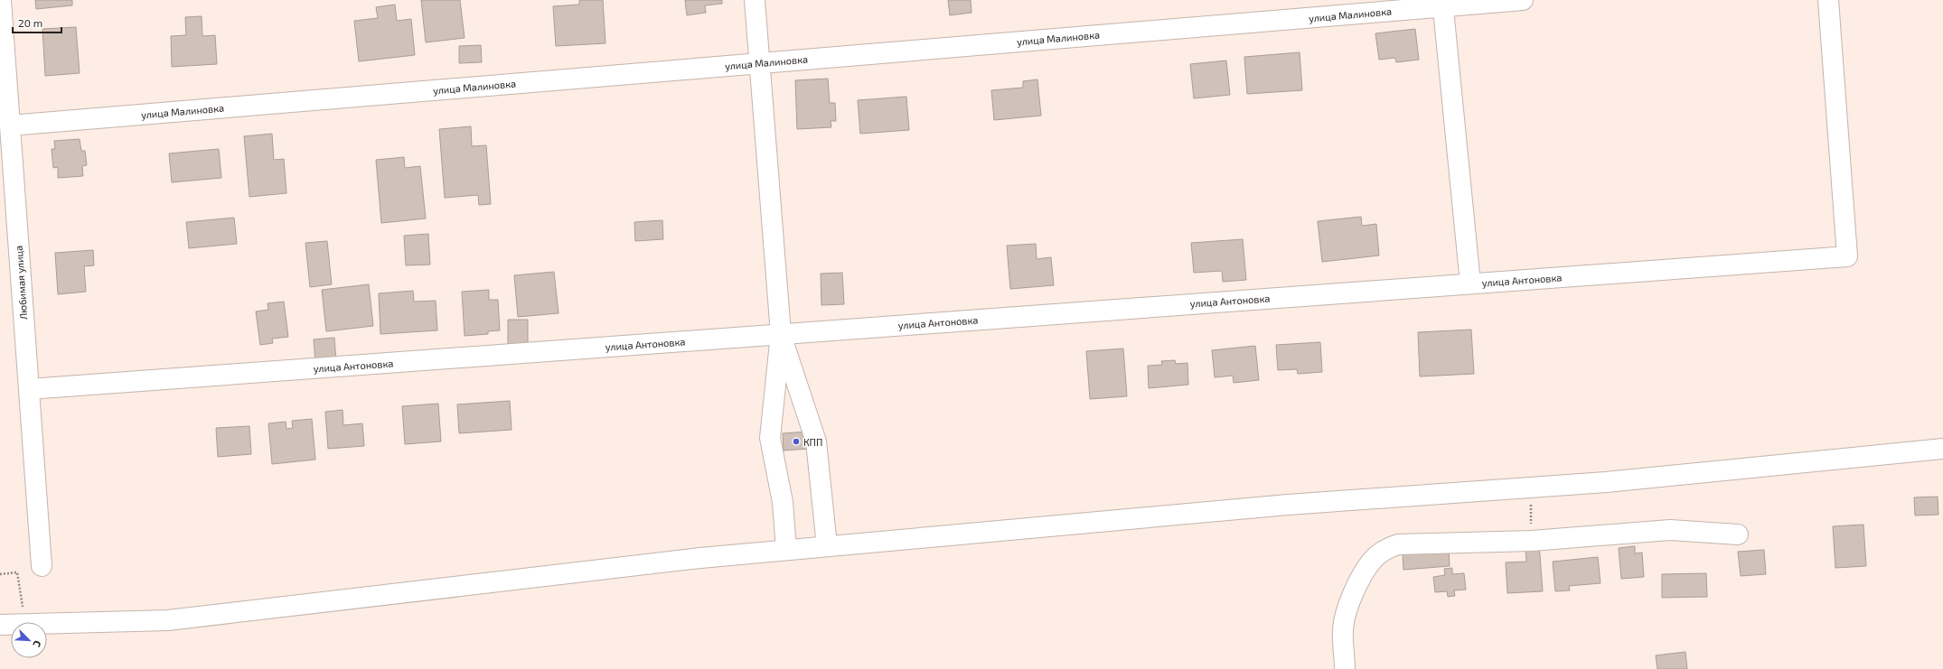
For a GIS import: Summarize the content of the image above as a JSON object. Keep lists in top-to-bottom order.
{
  "streets": {
    "street": ["улица Малиновка", "улица Антоновка", "Любимая улица"]
  },
  "crossings": [
    ["улица Малиновка", "Любимая улица"],
    ["улица Антоновка", "Любимая улица"]
  ],
  "places": ["КПП"],
  "scale_bar": "20 m",
  "north": "bottom right"
}
